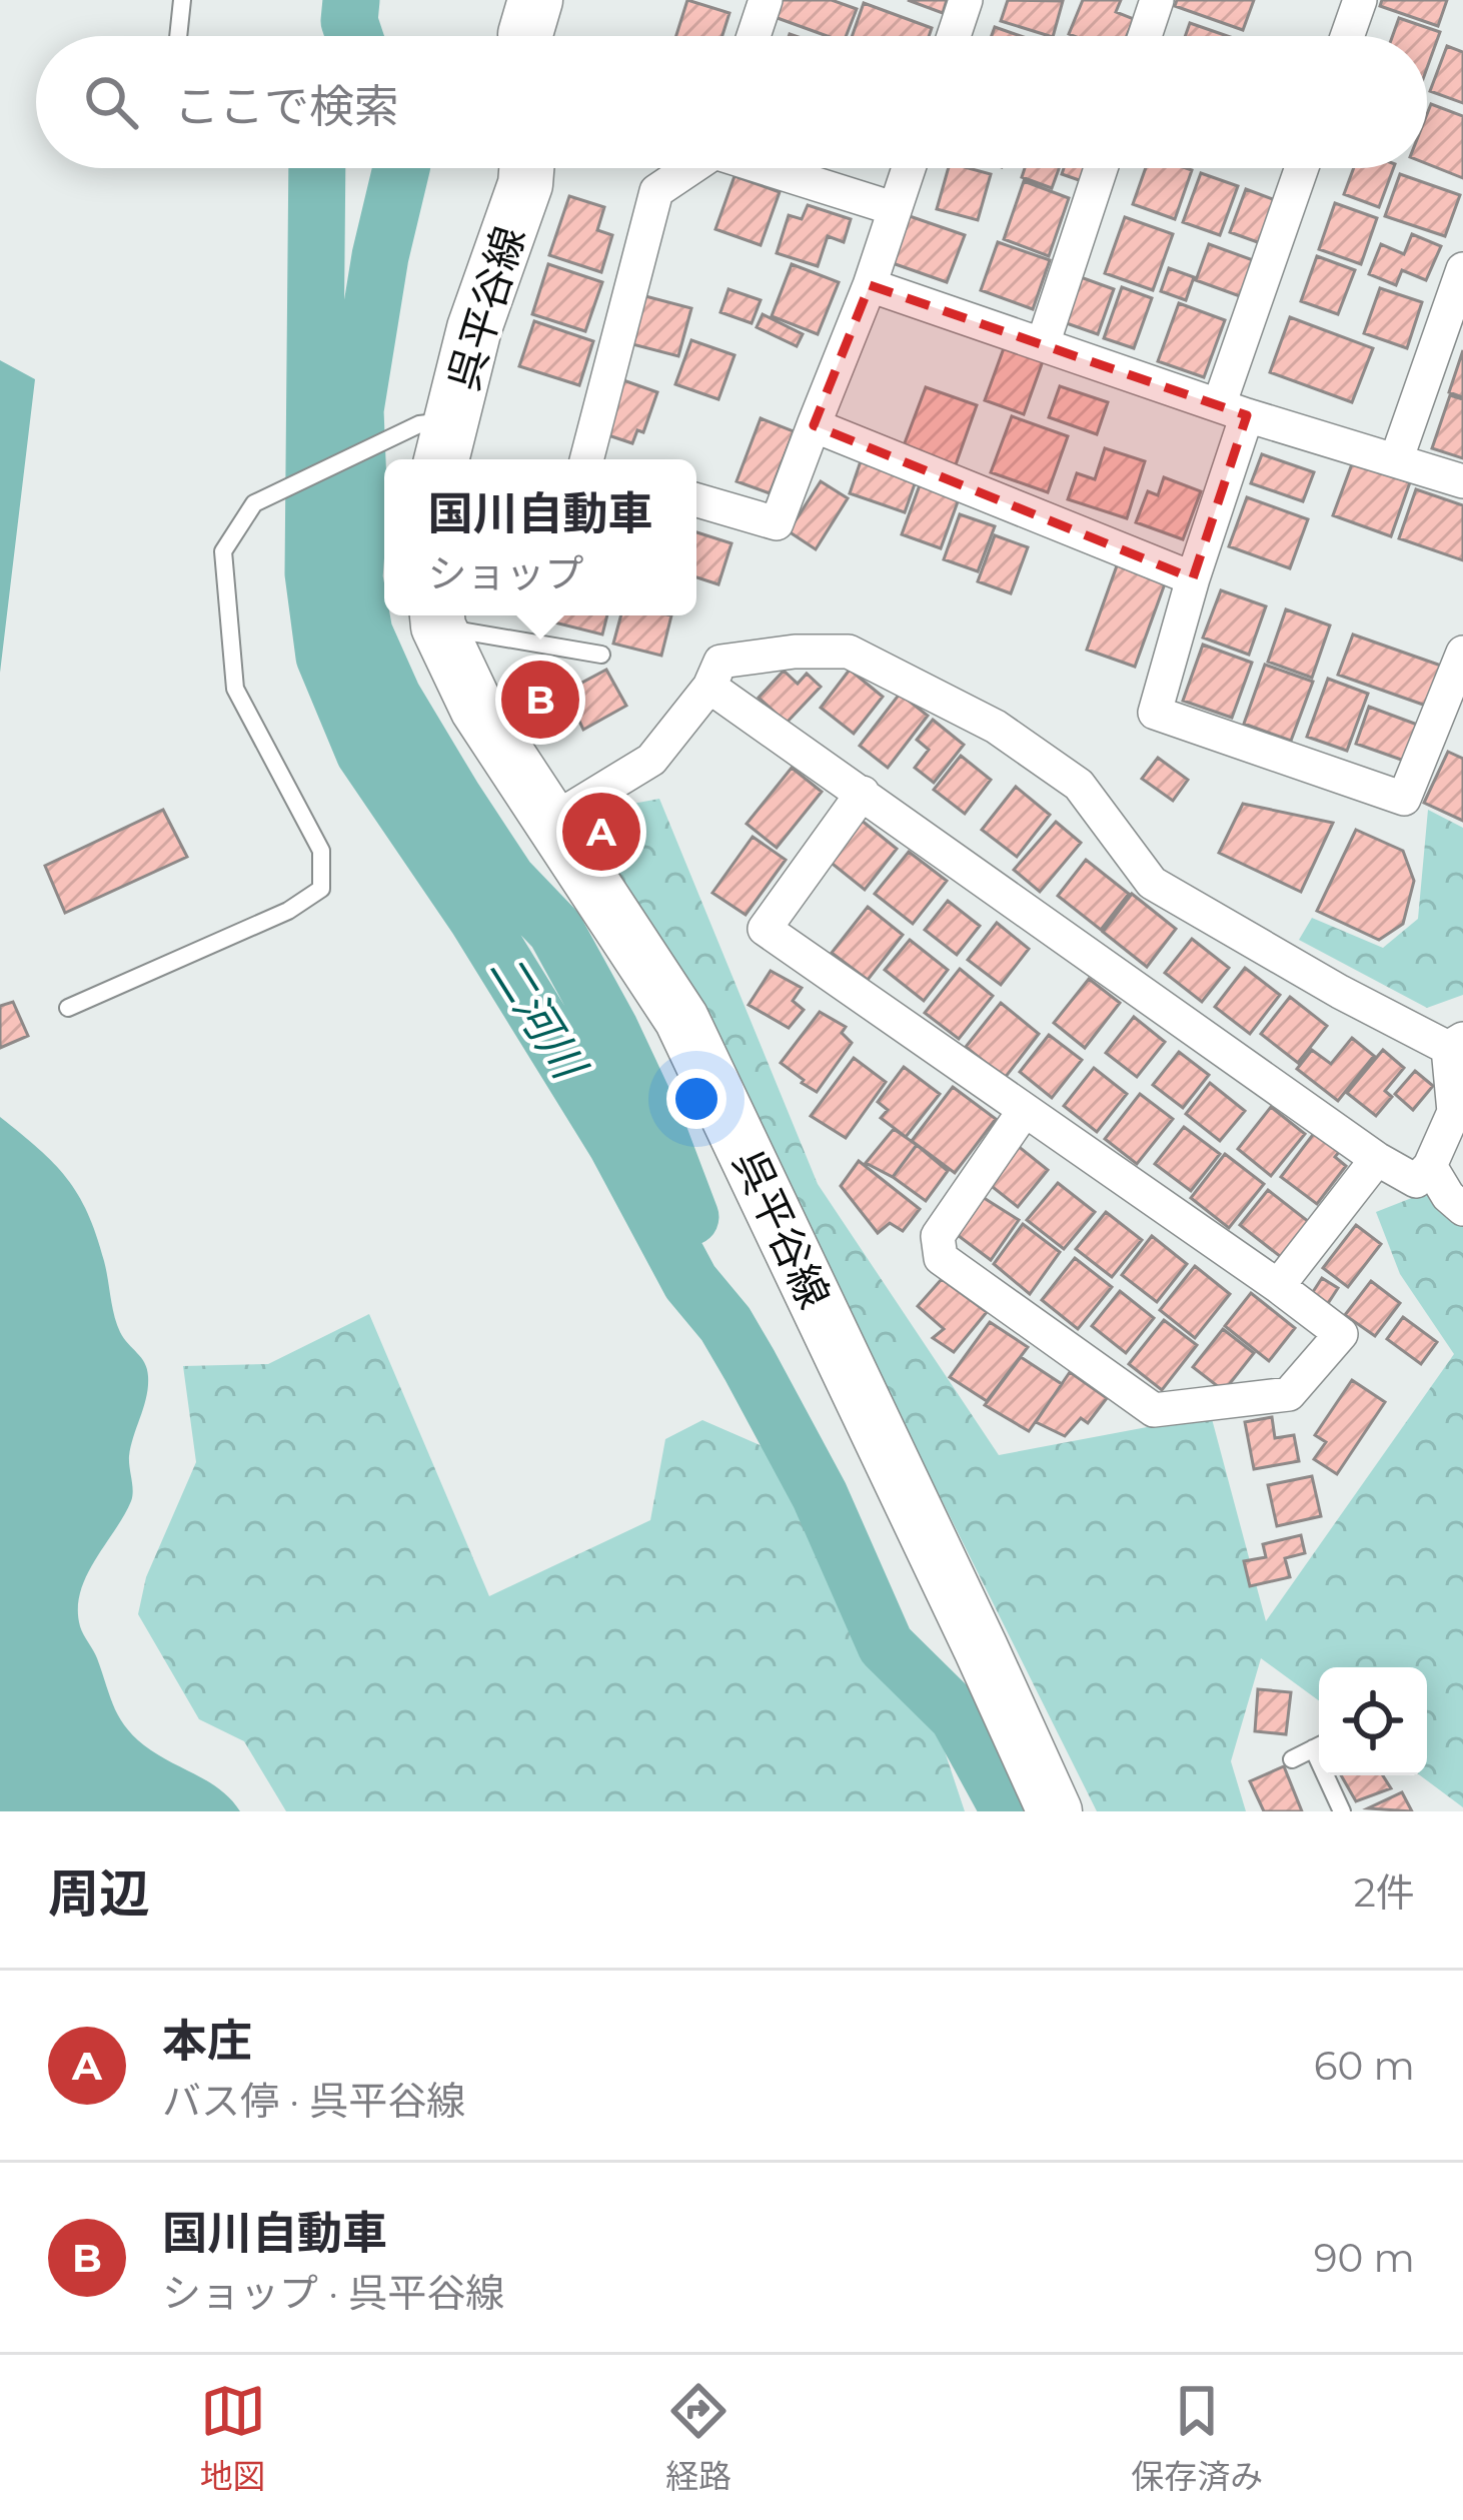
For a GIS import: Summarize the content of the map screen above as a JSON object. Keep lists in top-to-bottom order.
{
  "streets": {
    "main road": ["呉平谷線"]
  },
  "water": ["二河川"],
  "page": {
    "search": "ここで検索",
    "popup": ["国川自動車", "ショップ"],
    "pins": ["B", "A"],
    "heading": ["周辺", "2件"],
    "list": [
      {
        "mark": "A",
        "name": "本庄",
        "note": "バス停 · 呉平谷線",
        "value": "60 m"
      },
      {
        "mark": "B",
        "name": "国川自動車",
        "note": "ショップ · 呉平谷線",
        "value": "90 m"
      }
    ],
    "nav": ["地図", "経路", "保存済み"]
  }
}
